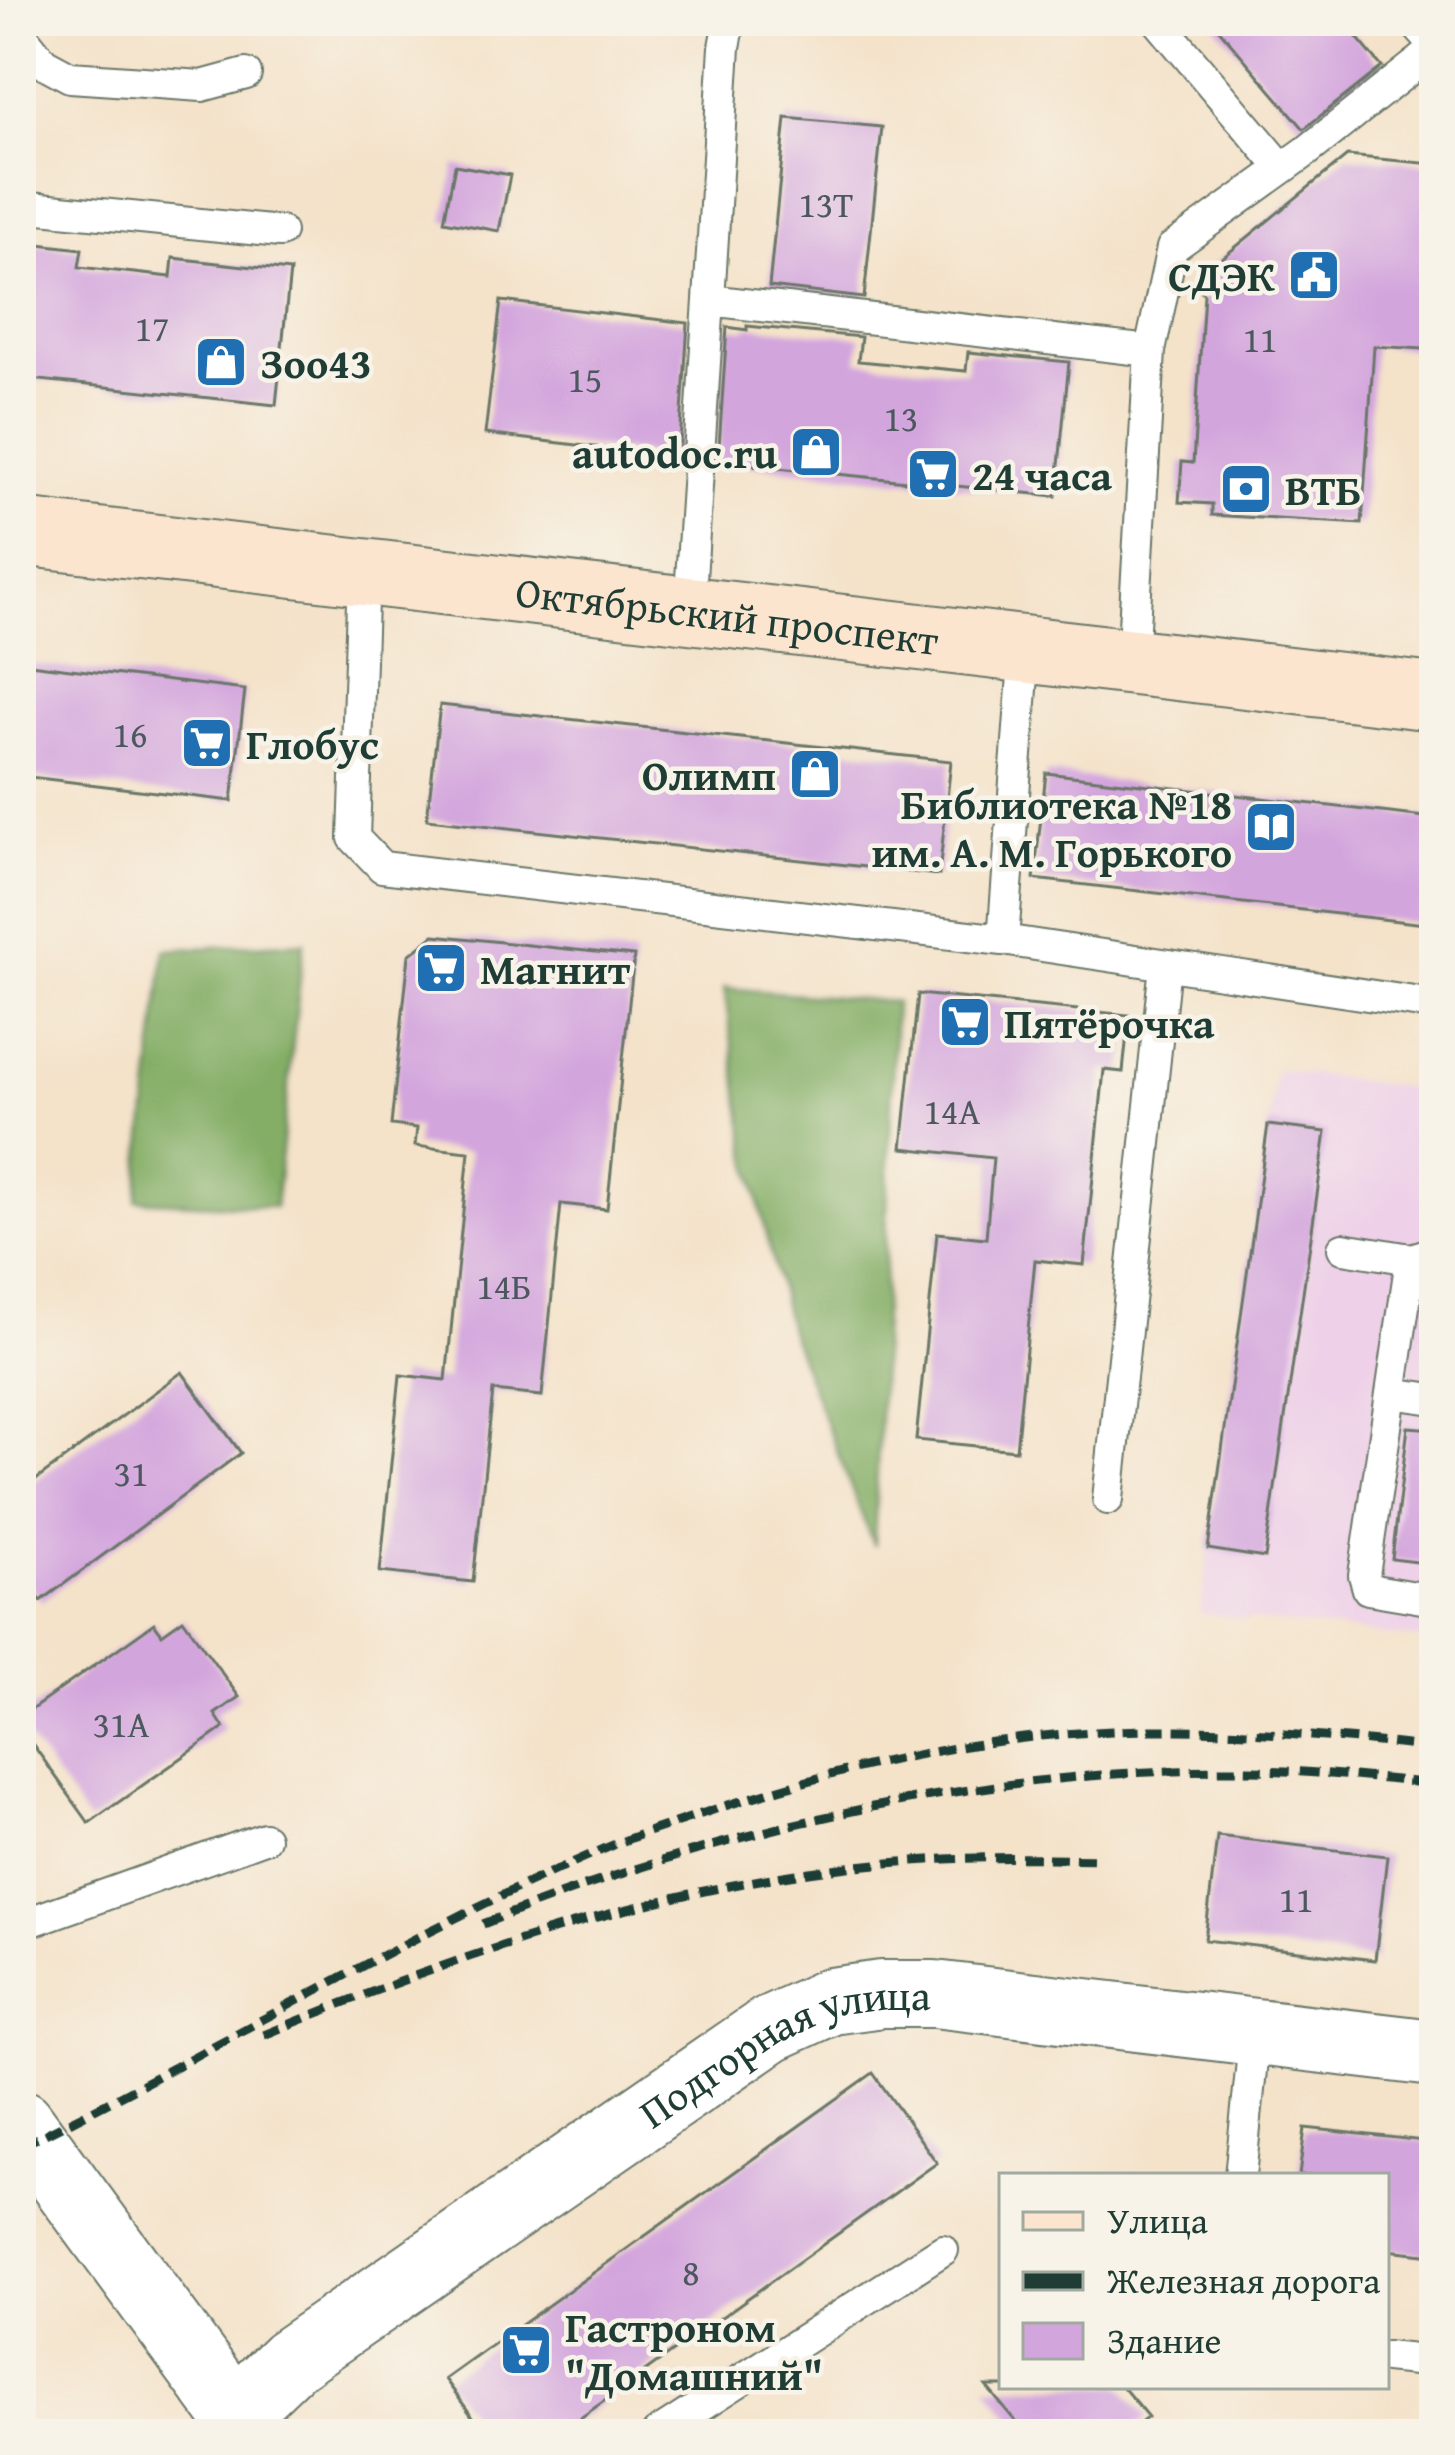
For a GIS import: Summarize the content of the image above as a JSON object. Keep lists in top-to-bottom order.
{
  "streets": {
    "main road": ["Октябрьский проспект"],
    "street": ["Подгорная улица"]
  },
  "places": {
    "public building": ["СДЭК"],
    "shop": ["Зоо43", "autodoc.ru", "Олимп"],
    "supermarket": [
      "24 часа",
      "Глобус",
      "Магнит",
      "Пятёрочка",
      "Гастроном \"Домашний\""
    ],
    "bank": ["ВТБ"],
    "library": ["Библиотека №18 им. А. М. Горького"]
  },
  "house_numbers": [
    "13Т",
    "17",
    "11",
    "15",
    "13",
    "16",
    "14А",
    "14Б",
    "31",
    "31А",
    "11",
    "8"
  ],
  "legend": ["Улица", "Железная дорога", "Здание"]
}
